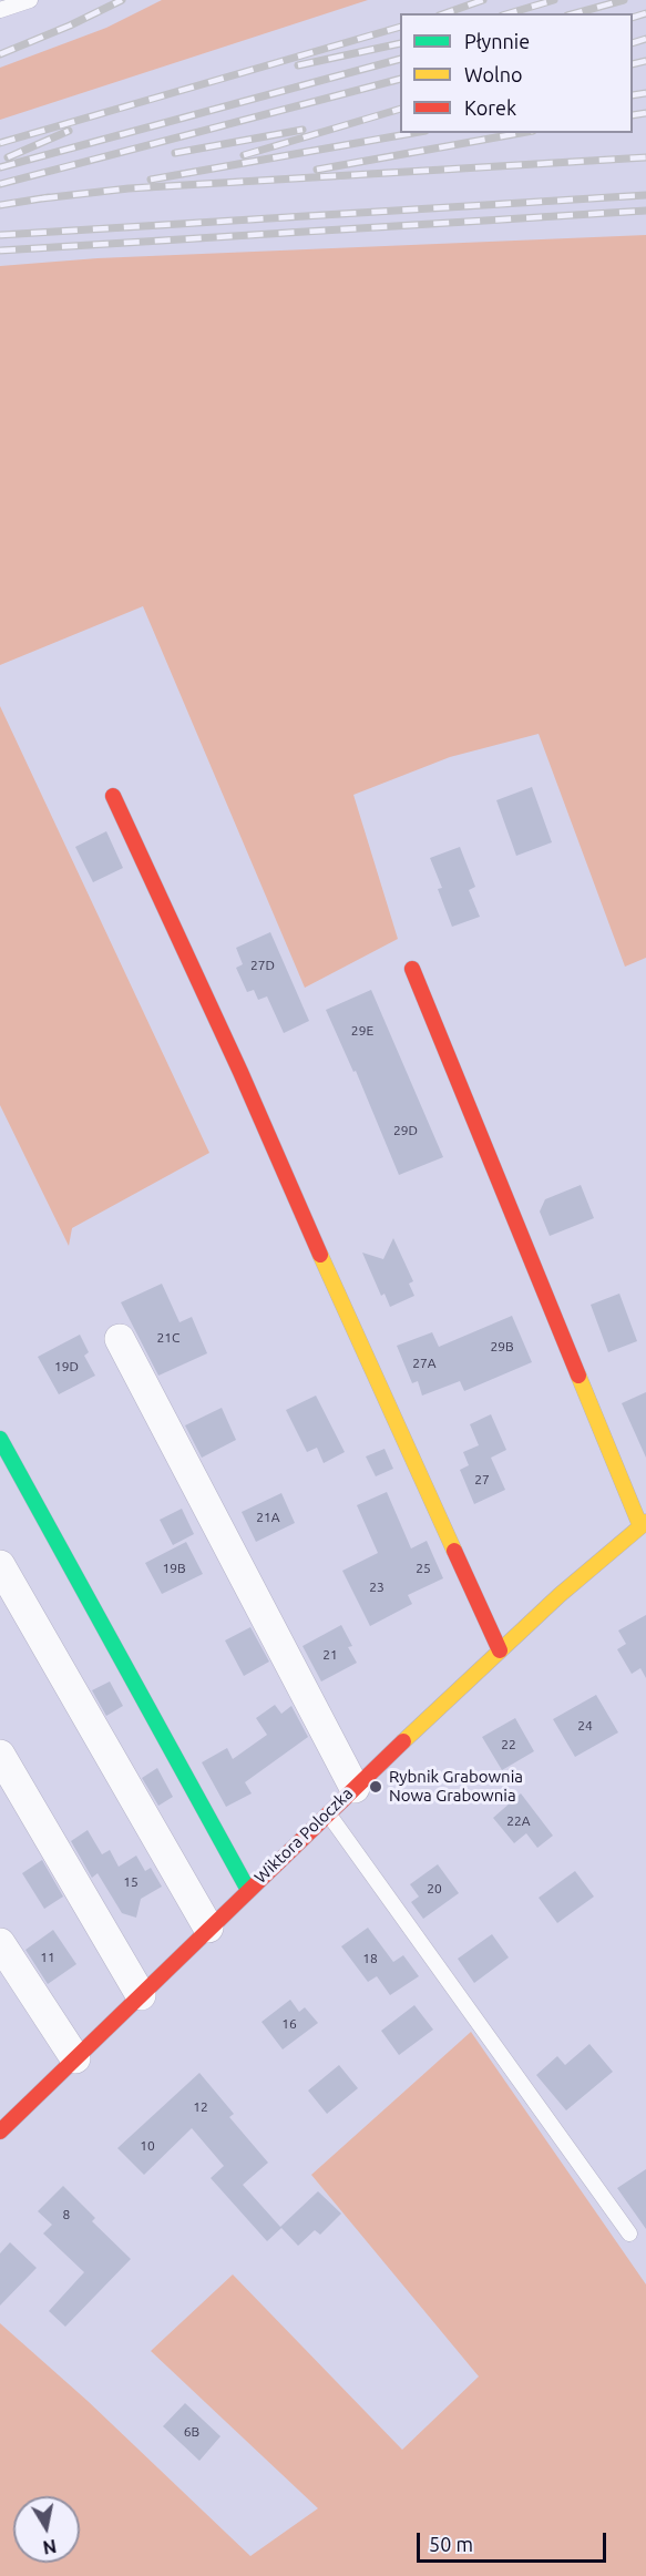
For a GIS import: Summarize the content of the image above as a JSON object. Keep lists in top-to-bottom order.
{
  "streets": {
    "street": ["Wiktora Poloczka"]
  },
  "places": ["Rybnik Grabownia Nowa Grabownia"],
  "house_numbers": [
    "27D",
    "29E",
    "29D",
    "21C",
    "29B",
    "27A",
    "19D",
    "27",
    "21A",
    "19B",
    "25",
    "23",
    "21",
    "24",
    "22",
    "22A",
    "15",
    "20",
    "11",
    "18",
    "16",
    "12",
    "10",
    "8",
    "6B"
  ],
  "legend": ["Płynnie", "Wolno", "Korek"],
  "scale_bar": "50 m",
  "north": "bottom"
}
